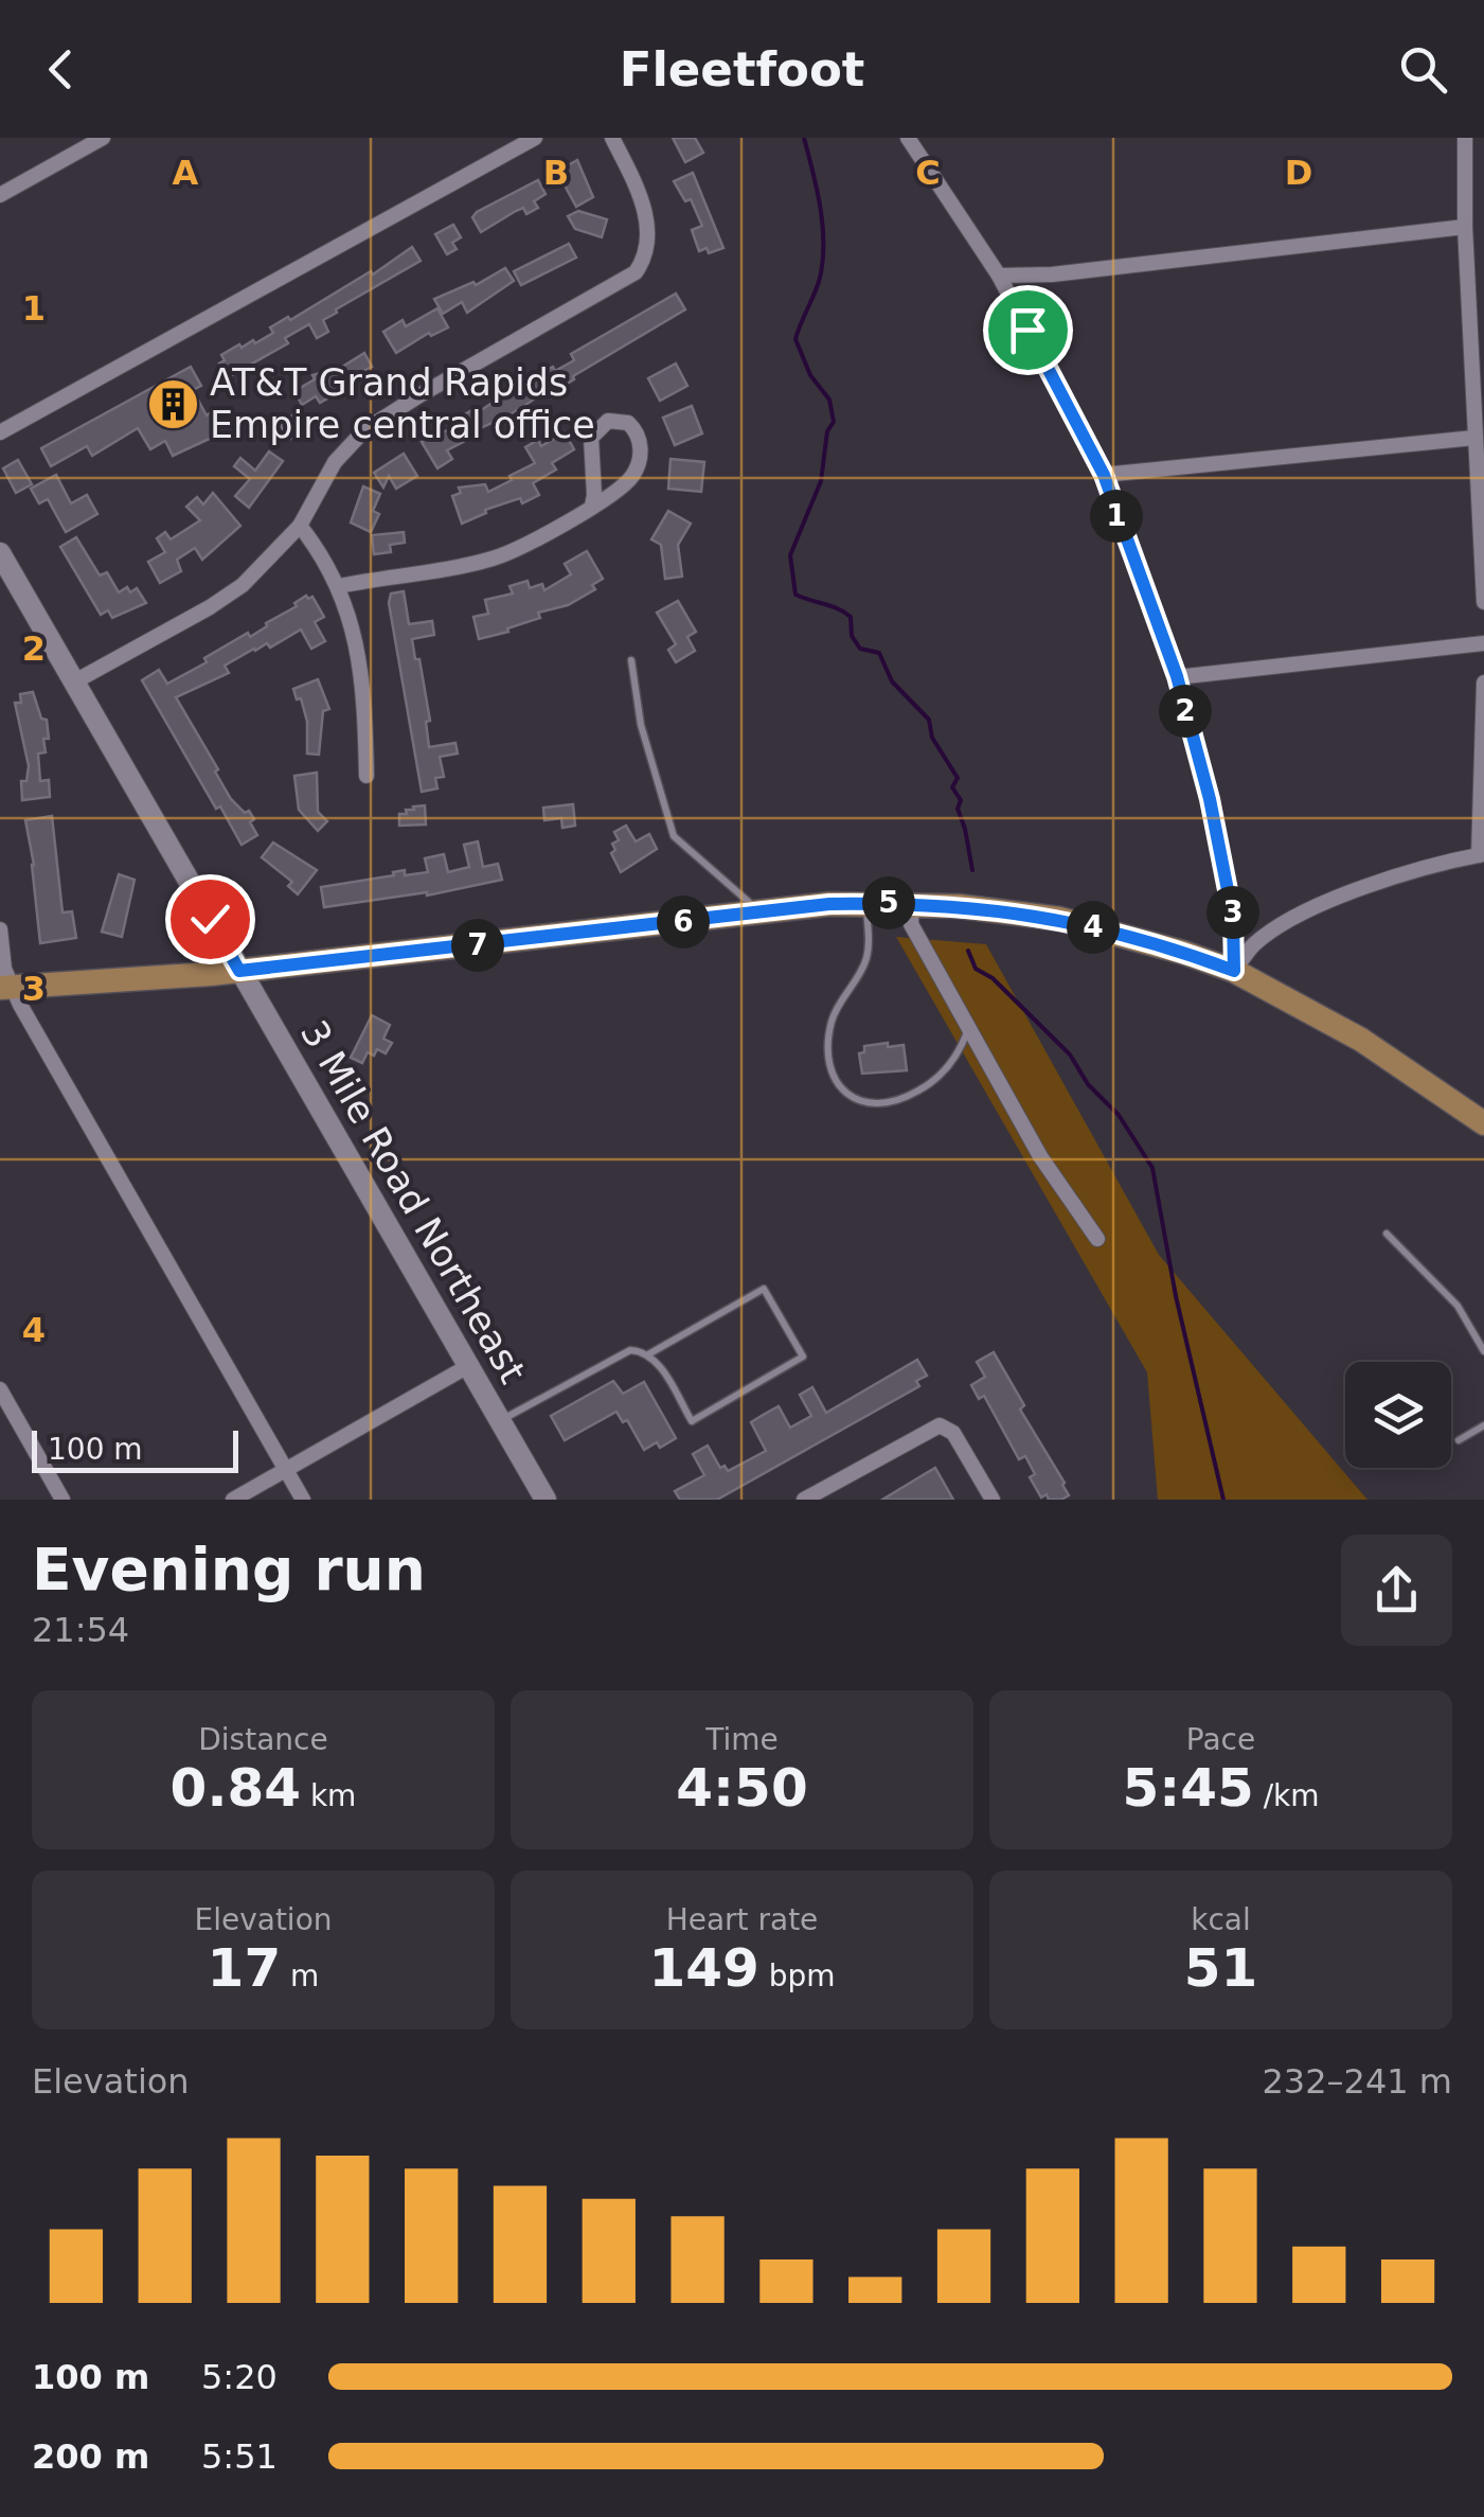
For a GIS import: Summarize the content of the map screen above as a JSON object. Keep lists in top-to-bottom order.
{
  "streets": {
    "main road": ["3 Mile Road Northeast"]
  },
  "places": {
    "building": ["AT&T Grand Rapids Empire central office"]
  },
  "scale_bar": "100 m",
  "page": {
    "header": "Fleetfoot",
    "pins": [
      "1",
      "2",
      "5",
      "3",
      "6",
      "4",
      "7"
    ],
    "scale": "100 m",
    "heading": ["Evening run", "21:54"],
    "stats": [
      ["Distance", "0.84 km"],
      ["Time", "4:50"],
      ["Pace", "5:45 /km"],
      ["Elevation", "17 m"],
      ["Heart rate", "149 bpm"],
      ["kcal", "51"]
    ],
    "chart": ["Elevation", "232–241 m"],
    "list": [
      {
        "name": "100 m",
        "note": "5:20"
      },
      {
        "name": "200 m",
        "note": "5:51"
      }
    ]
  },
  "grid": {
    "columns": [
      "A",
      "B",
      "C",
      "D"
    ],
    "rows": [
      "1",
      "2",
      "3",
      "4"
    ]
  }
}
